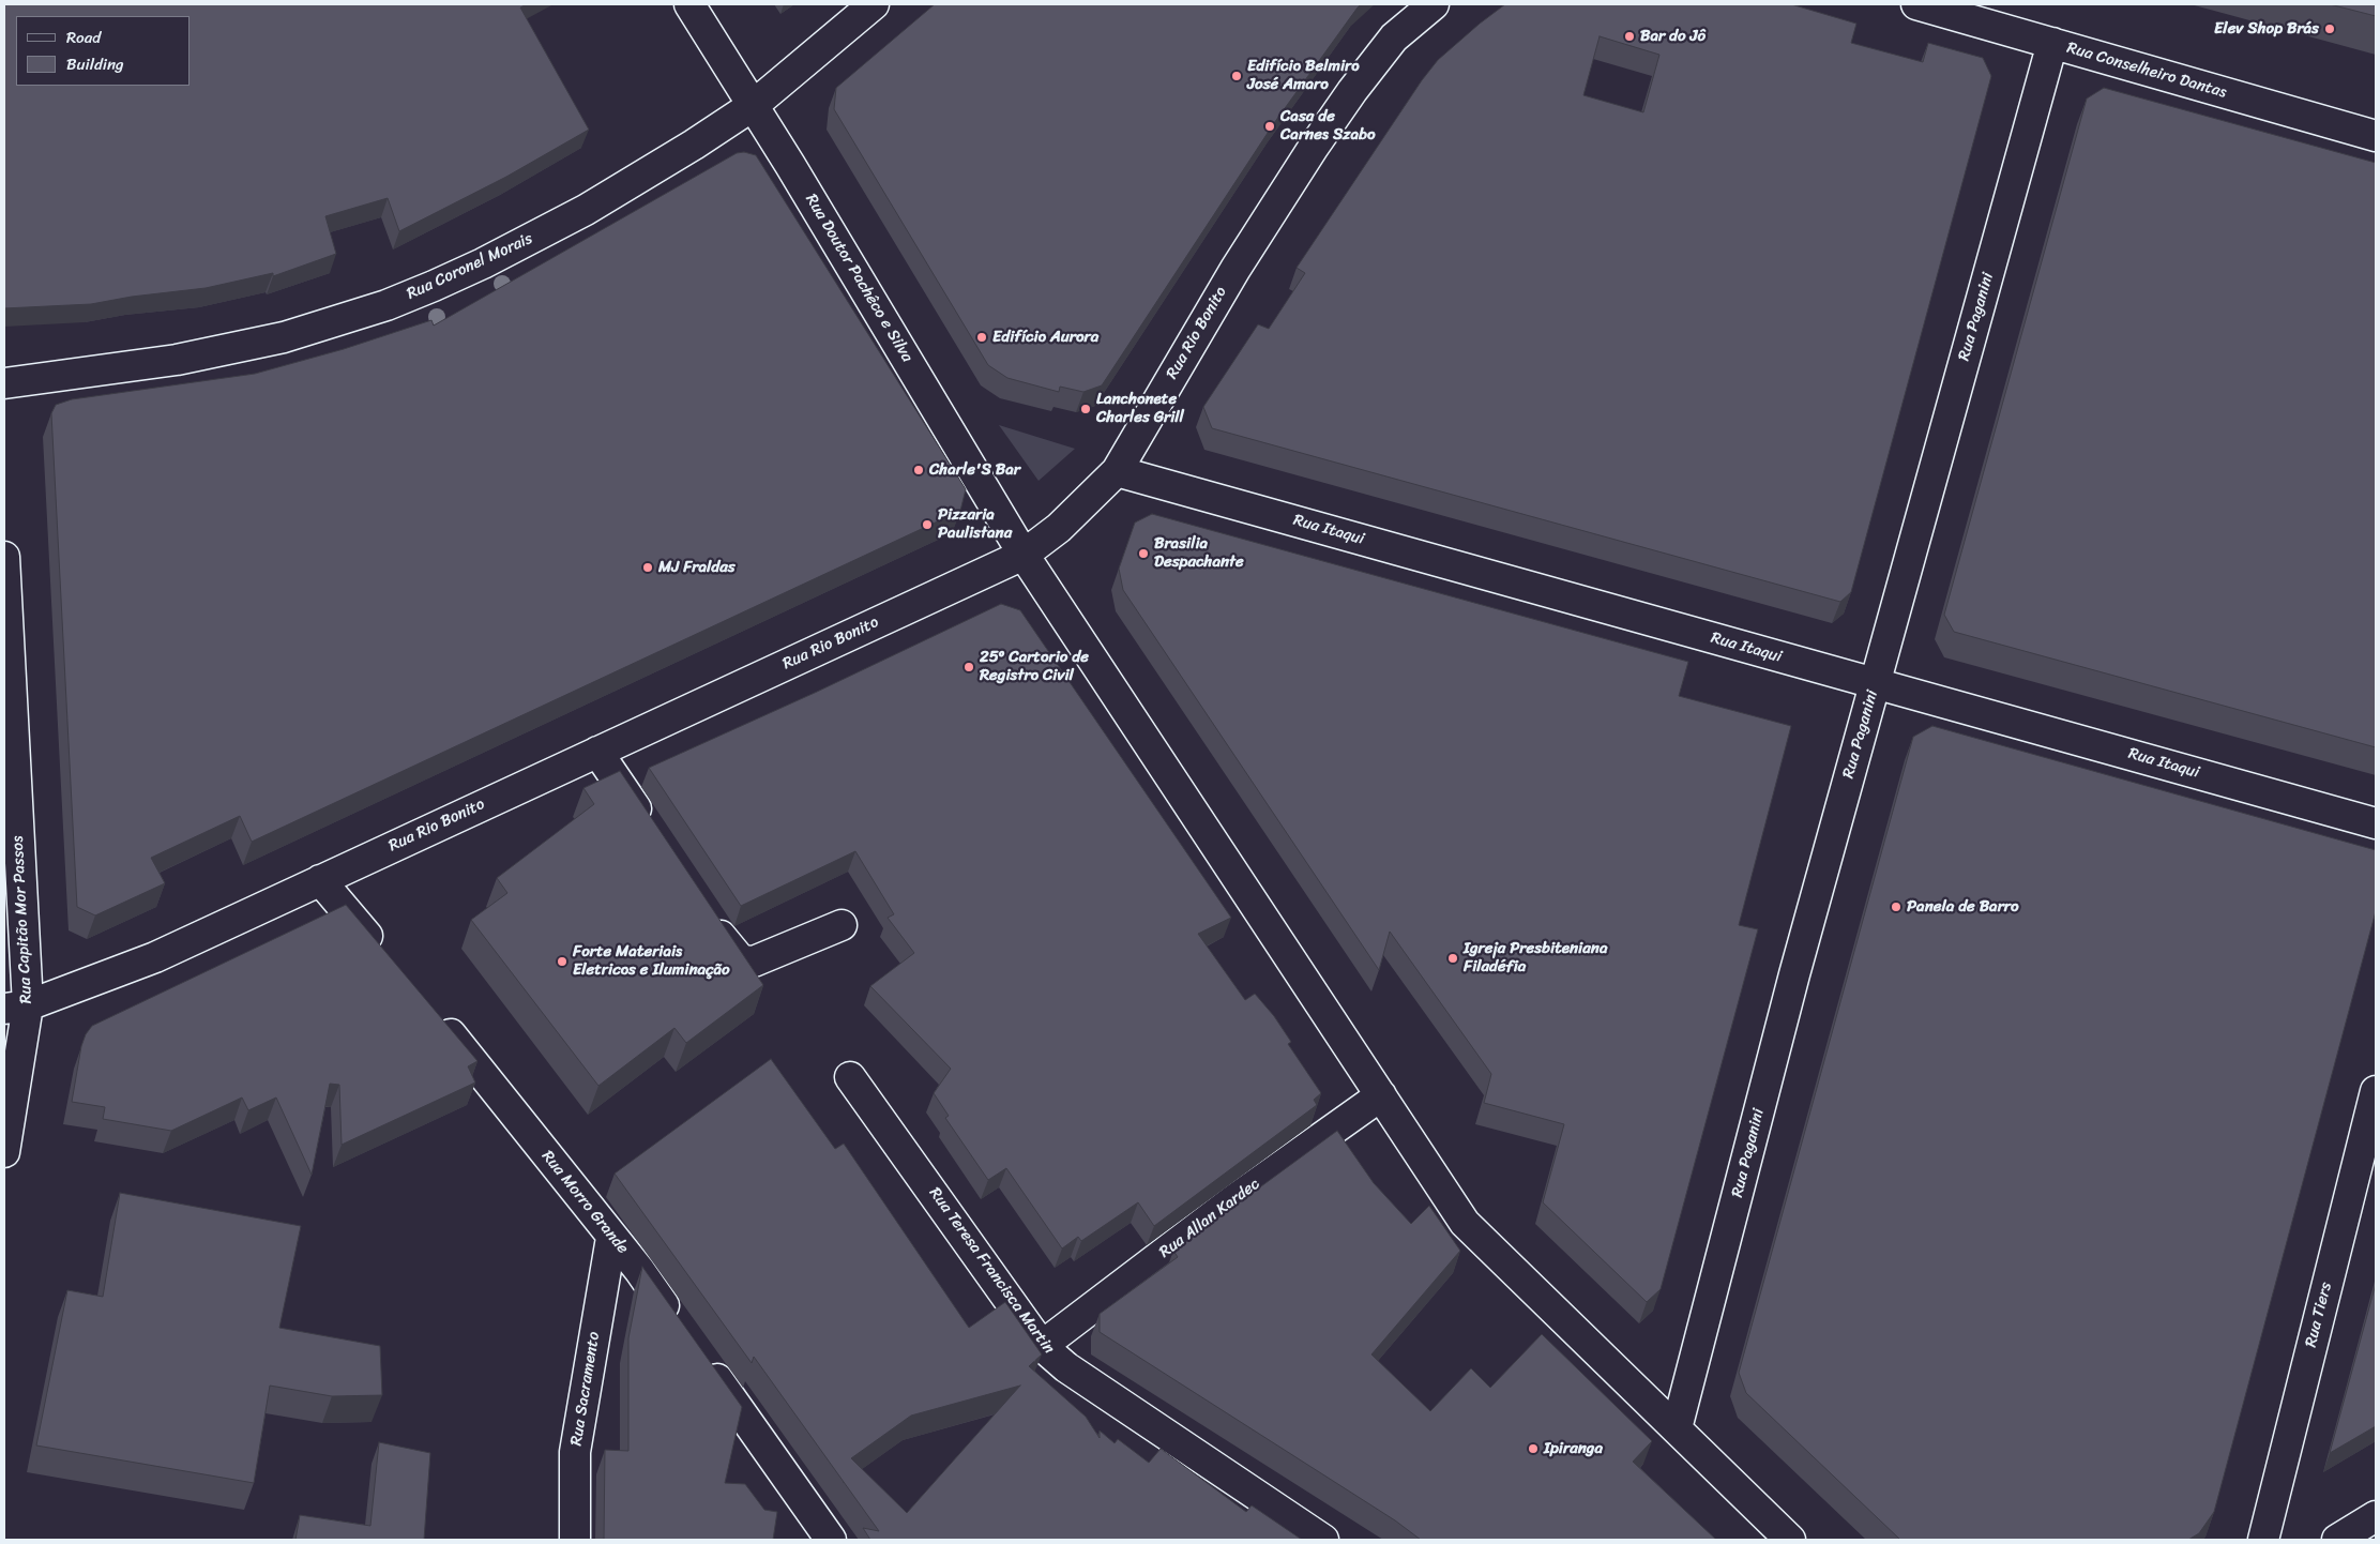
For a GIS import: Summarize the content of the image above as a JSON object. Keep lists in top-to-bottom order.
{
  "streets": {
    "street": [
      "Rua Conselheiro Dantas",
      "Rua Coronel Morais",
      "Rua Doutor Pachêco e Silva",
      "Rua Paganini",
      "Rua Rio Bonito",
      "Rua Itaqui",
      "Rua Capitão Mor Passos",
      "Rua Morro Grande",
      "Rua Allan Kardec",
      "Rua Teresa Francisca Martin",
      "Rua Tiers",
      "Rua Sacramento"
    ]
  },
  "crossings": [
    ["Rua Conselheiro Dantas", "Rua Paganini"],
    ["Rua Coronel Morais", "Rua Doutor Pachêco e Silva"],
    ["Rua Doutor Pachêco e Silva", "Rua Paganini"],
    ["Rua Doutor Pachêco e Silva", "Rua Rio Bonito"],
    ["Rua Doutor Pachêco e Silva", "Rua Allan Kardec"],
    ["Rua Paganini", "Rua Itaqui"],
    ["Rua Rio Bonito", "Rua Itaqui"],
    ["Rua Rio Bonito", "Rua Capitão Mor Passos"],
    ["Rua Morro Grande", "Rua Sacramento"],
    ["Rua Allan Kardec", "Rua Teresa Francisca Martin"]
  ],
  "places": [
    "Elev Shop Brás",
    "Bar do Jô",
    "Edifício Belmiro José Amaro",
    "Casa de Carnes Szabo",
    "Edifício Aurora",
    "Lanchonete Charles Grill",
    "Charle'S Bar",
    "Pizzaria Paulistana",
    "Brasilia Despachante",
    "MJ Fraldas",
    "25º Cartorio de Registro Civil",
    "Panela de Barro",
    "Igreja Presbiteniana Filadéfia",
    "Forte Materiais Eletricos e Iluminação",
    "Ipiranga"
  ],
  "legend": ["Road", "Building"]
}
